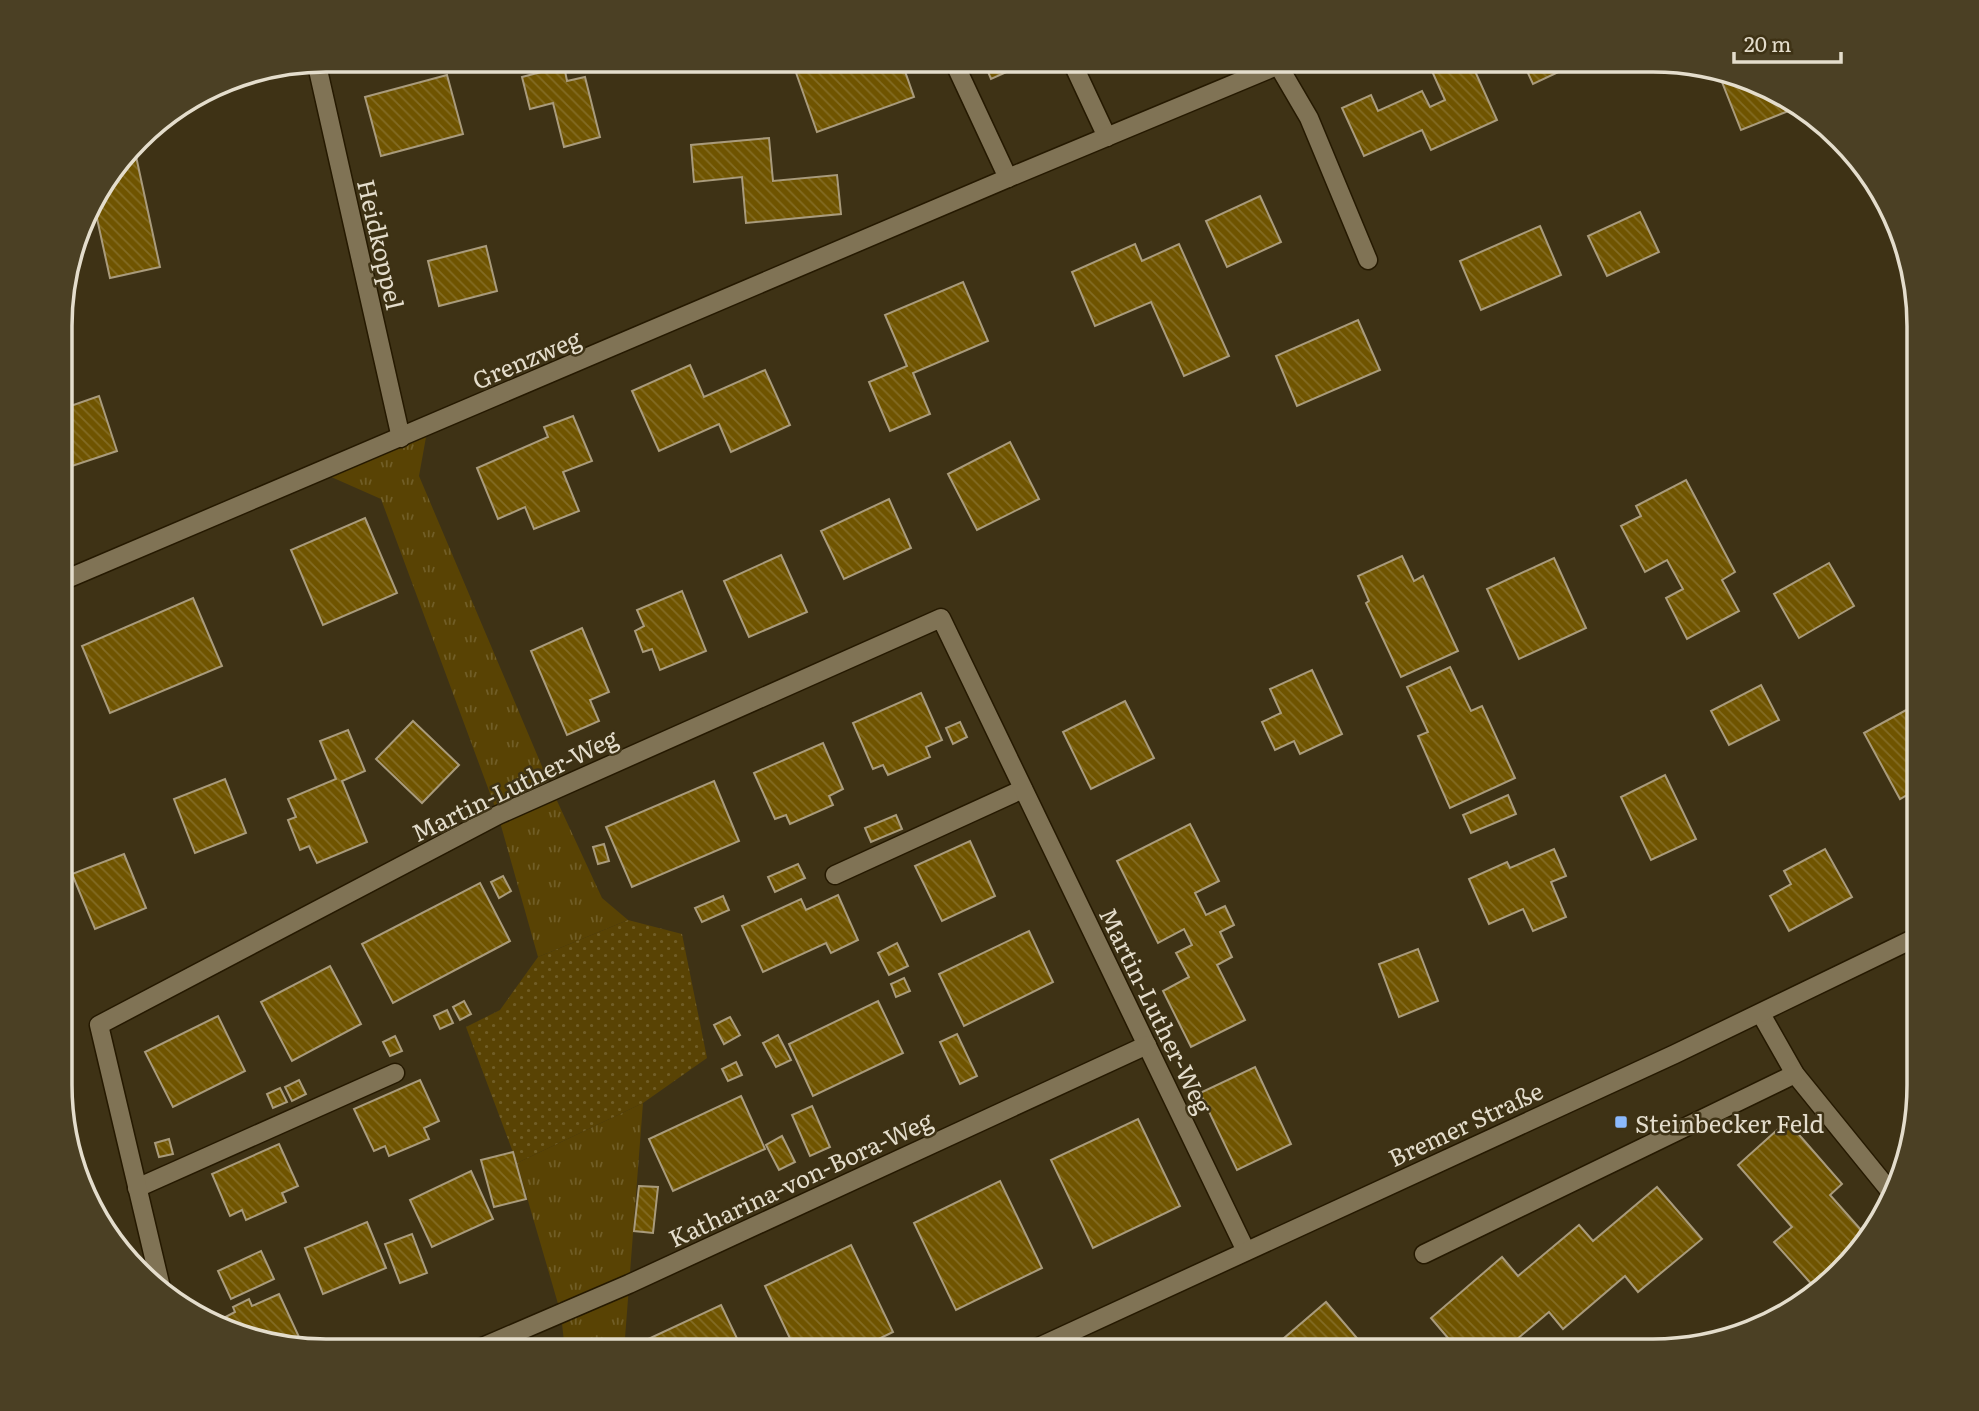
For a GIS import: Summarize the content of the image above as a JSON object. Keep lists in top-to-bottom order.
{
  "streets": {
    "street": [
      "Heidkoppel",
      "Grenzweg",
      "Martin-Luther-Weg",
      "Bremer Straße",
      "Katharina-von-Bora-Weg"
    ]
  },
  "crossings": [
    ["Heidkoppel", "Grenzweg"],
    ["Martin-Luther-Weg", "Bremer Straße"],
    ["Martin-Luther-Weg", "Katharina-von-Bora-Weg"]
  ],
  "places": {
    "transit": ["Steinbecker Feld"]
  },
  "scale_bar": "20 m"
}
